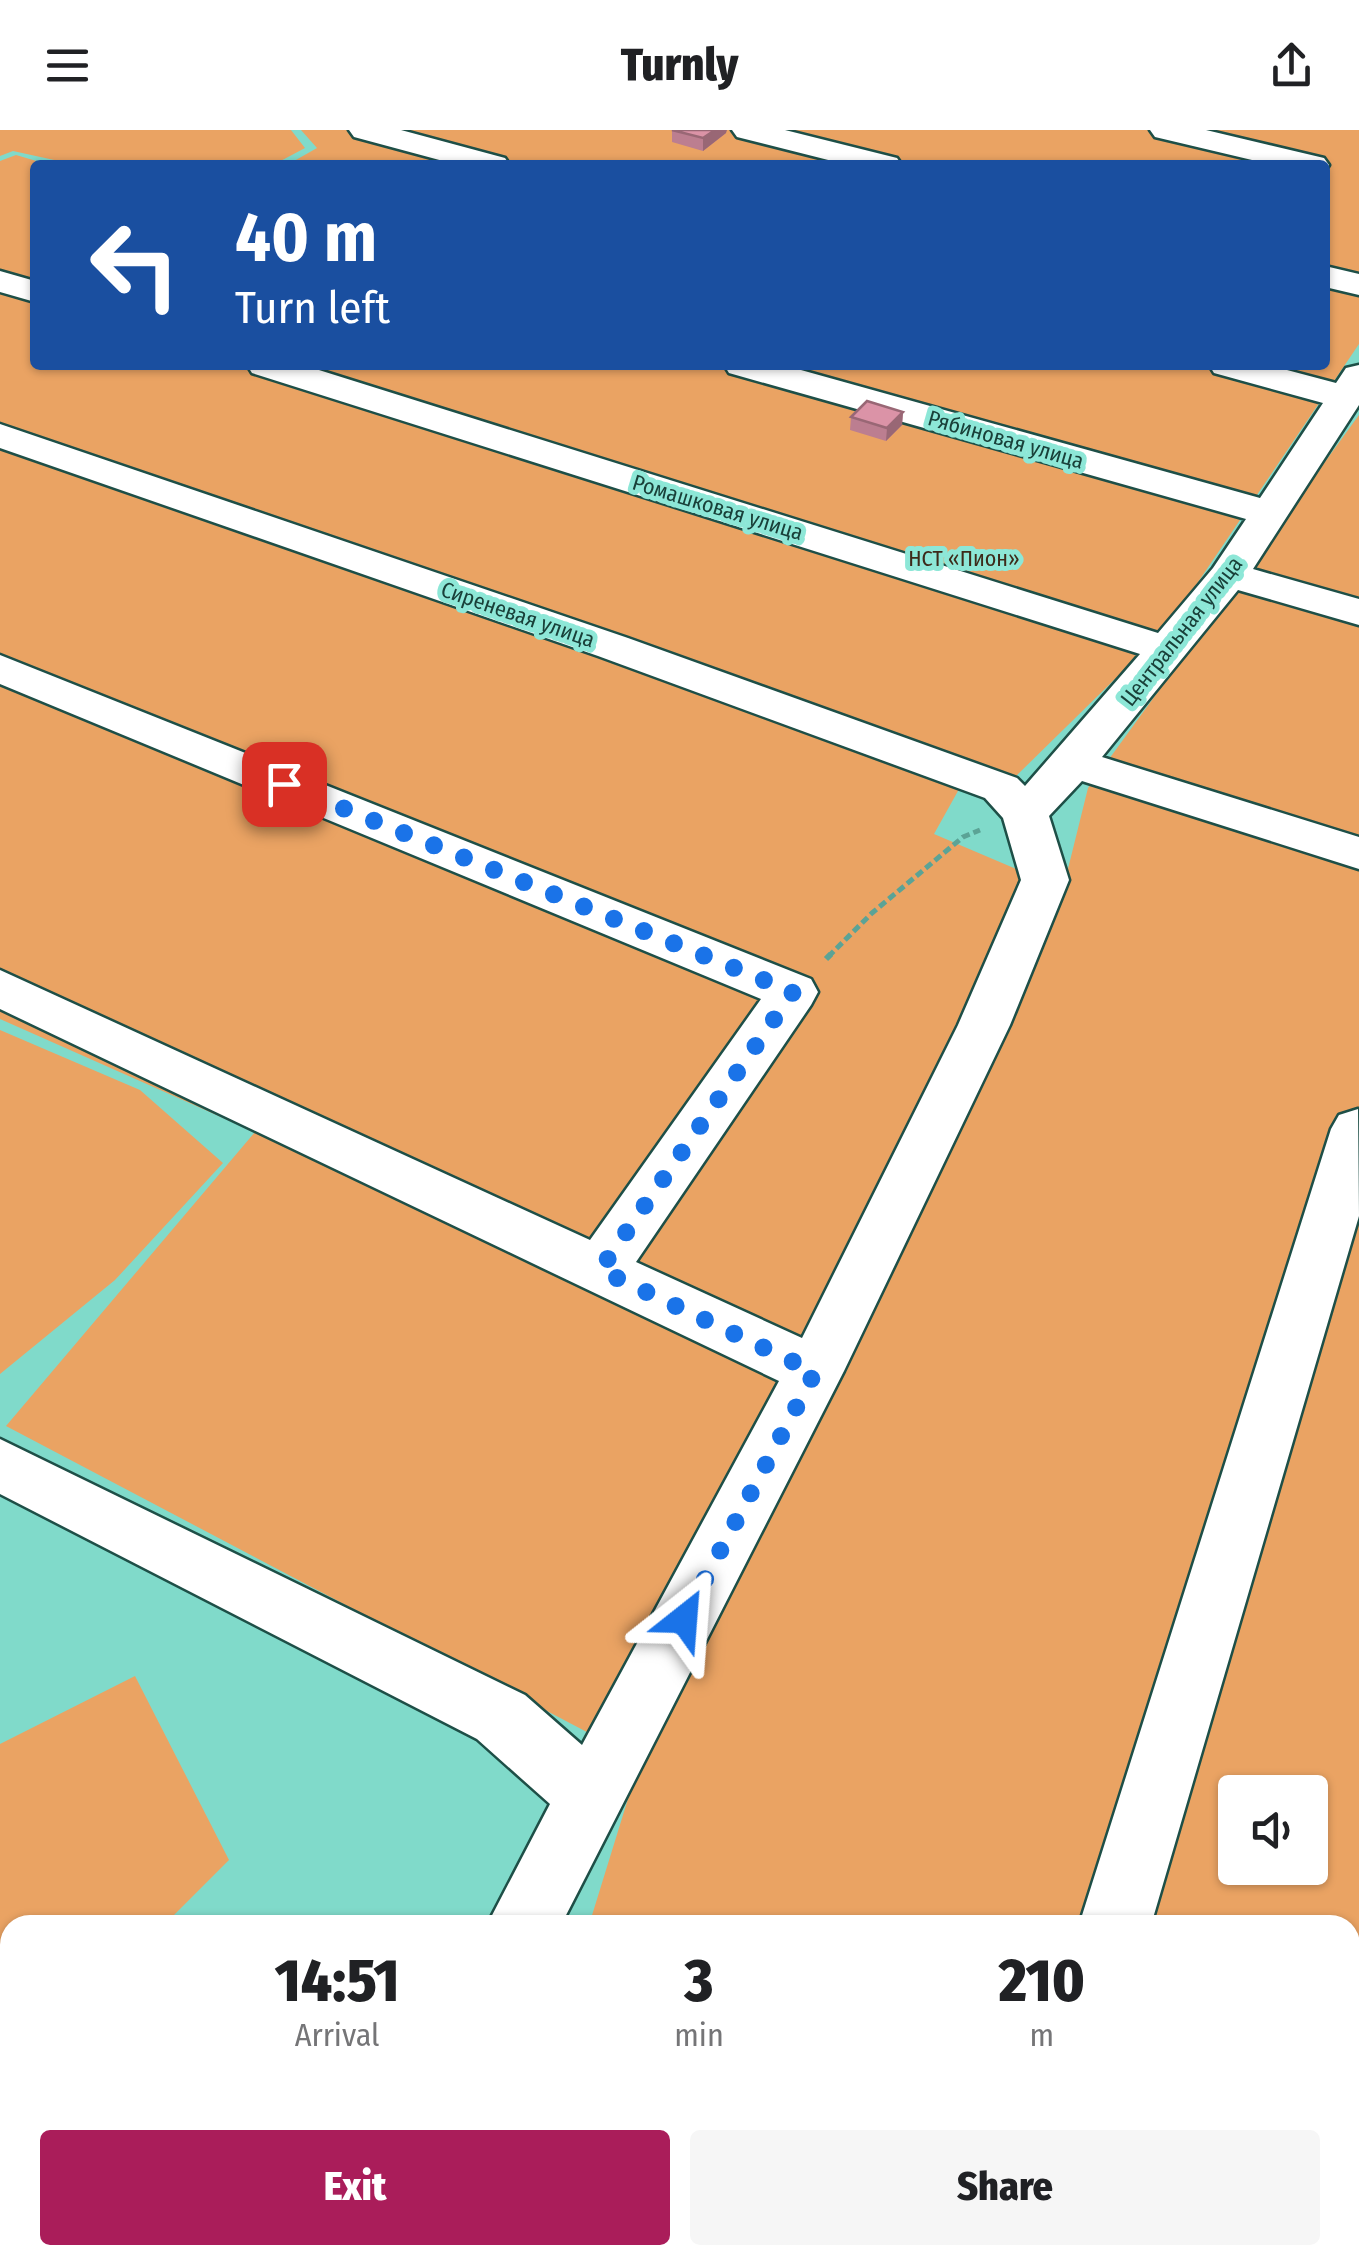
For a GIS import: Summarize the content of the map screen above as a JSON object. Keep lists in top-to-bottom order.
{
  "streets": {
    "street": [
      "Рябиновая улица",
      "Ромашковая улица",
      "Сиреневая улица",
      "Центральная улица"
    ]
  },
  "crossings": [
    ["Рябиновая улица", "Центральная улица"],
    ["Ромашковая улица", "Центральная улица"],
    ["Сиреневая улица", "Центральная улица"]
  ],
  "parks": ["НСТ «Пион»"],
  "page": {
    "header": "Turnly",
    "turn": ["40 m", "Turn left"],
    "eta": [
      "14:51",
      "Arrival",
      "3",
      "min",
      "210",
      "m"
    ],
    "buttons": ["Exit", "Share"]
  }
}
